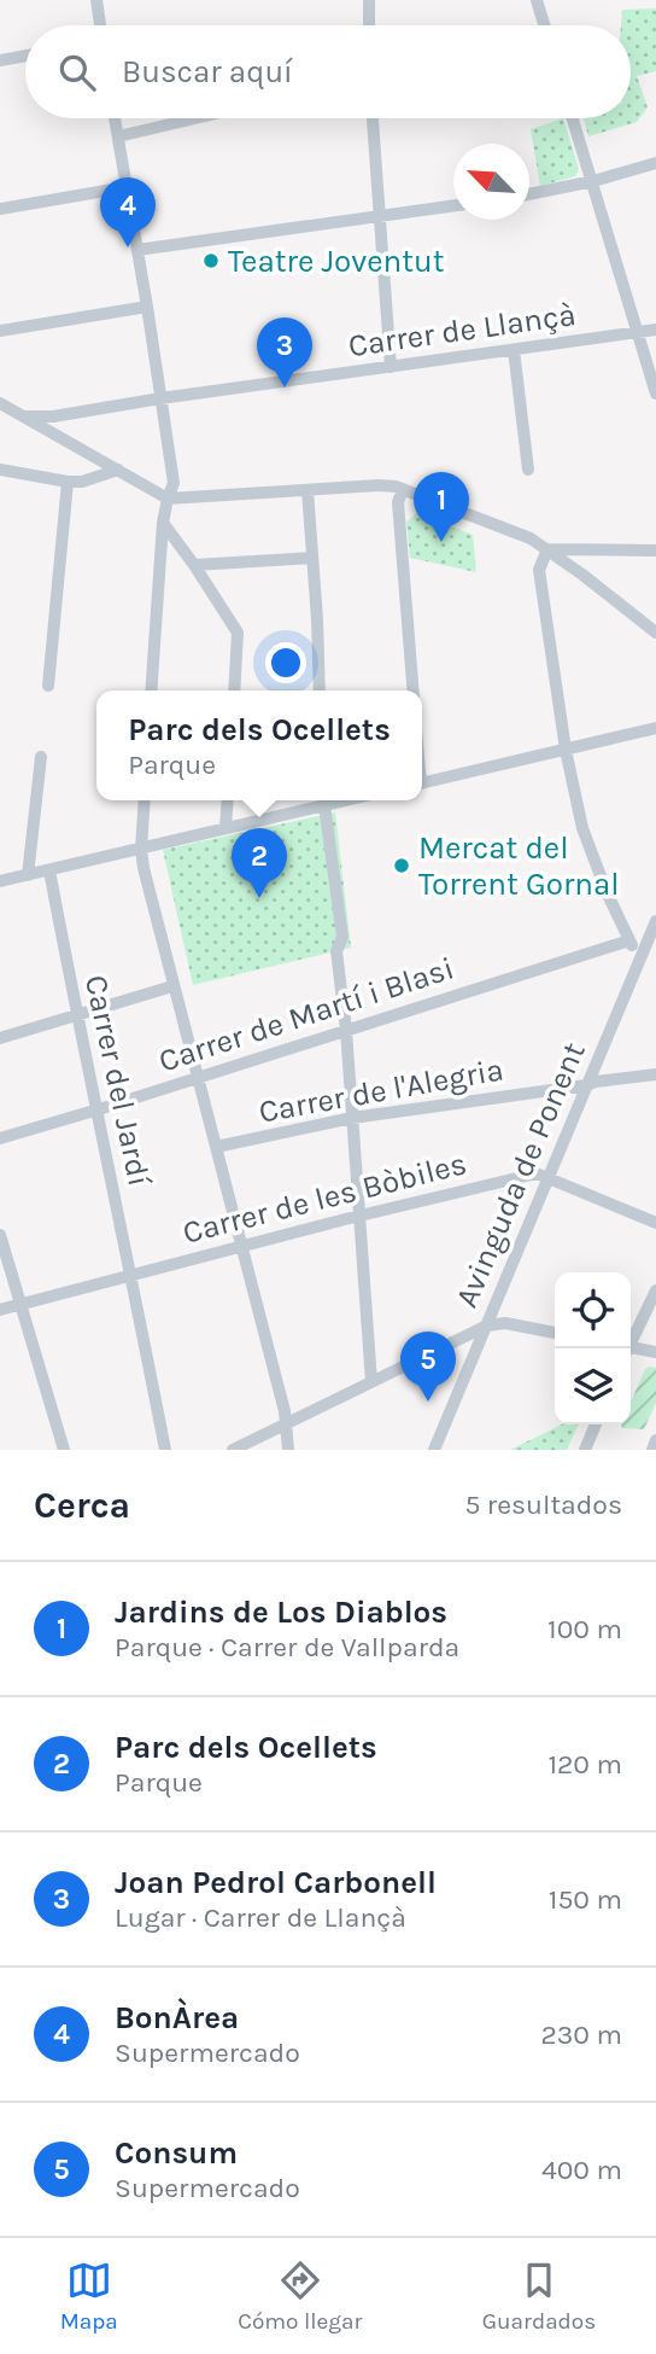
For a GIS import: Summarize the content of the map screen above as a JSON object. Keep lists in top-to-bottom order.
{
  "streets": {
    "street": [
      "Carrer de Llançà",
      "Carrer de Martí i Blasi",
      "Carrer del Jardí",
      "Carrer de l'Alegria",
      "Avinguda de Ponent",
      "Carrer de les Bòbiles"
    ]
  },
  "crossings": [
    ["Carrer de Martí i Blasi", "Carrer del Jardí"],
    ["Carrer del Jardí", "Carrer de les Bòbiles"],
    ["Carrer de l'Alegria", "Avinguda de Ponent"],
    ["Avinguda de Ponent", "Carrer de les Bòbiles"]
  ],
  "places": ["Teatre Joventut", "Mercat del Torrent Gornal"],
  "north": "top left",
  "page": {
    "search": "Buscar aquí",
    "pins": [
      "4",
      "3",
      "1",
      "2",
      "5"
    ],
    "popup": ["Parc dels Ocellets", "Parque"],
    "heading": ["Cerca", "5 resultados"],
    "list": [
      {
        "mark": "1",
        "name": "Jardins de Los Diablos",
        "note": "Parque · Carrer de Vallparda",
        "value": "100 m"
      },
      {
        "mark": "2",
        "name": "Parc dels Ocellets",
        "note": "Parque",
        "value": "120 m"
      },
      {
        "mark": "3",
        "name": "Joan Pedrol Carbonell",
        "note": "Lugar · Carrer de Llançà",
        "value": "150 m"
      },
      {
        "mark": "4",
        "name": "BonÀrea",
        "note": "Supermercado",
        "value": "230 m"
      },
      {
        "mark": "5",
        "name": "Consum",
        "note": "Supermercado",
        "value": "400 m"
      }
    ],
    "nav": ["Mapa", "Cómo llegar", "Guardados"]
  }
}
